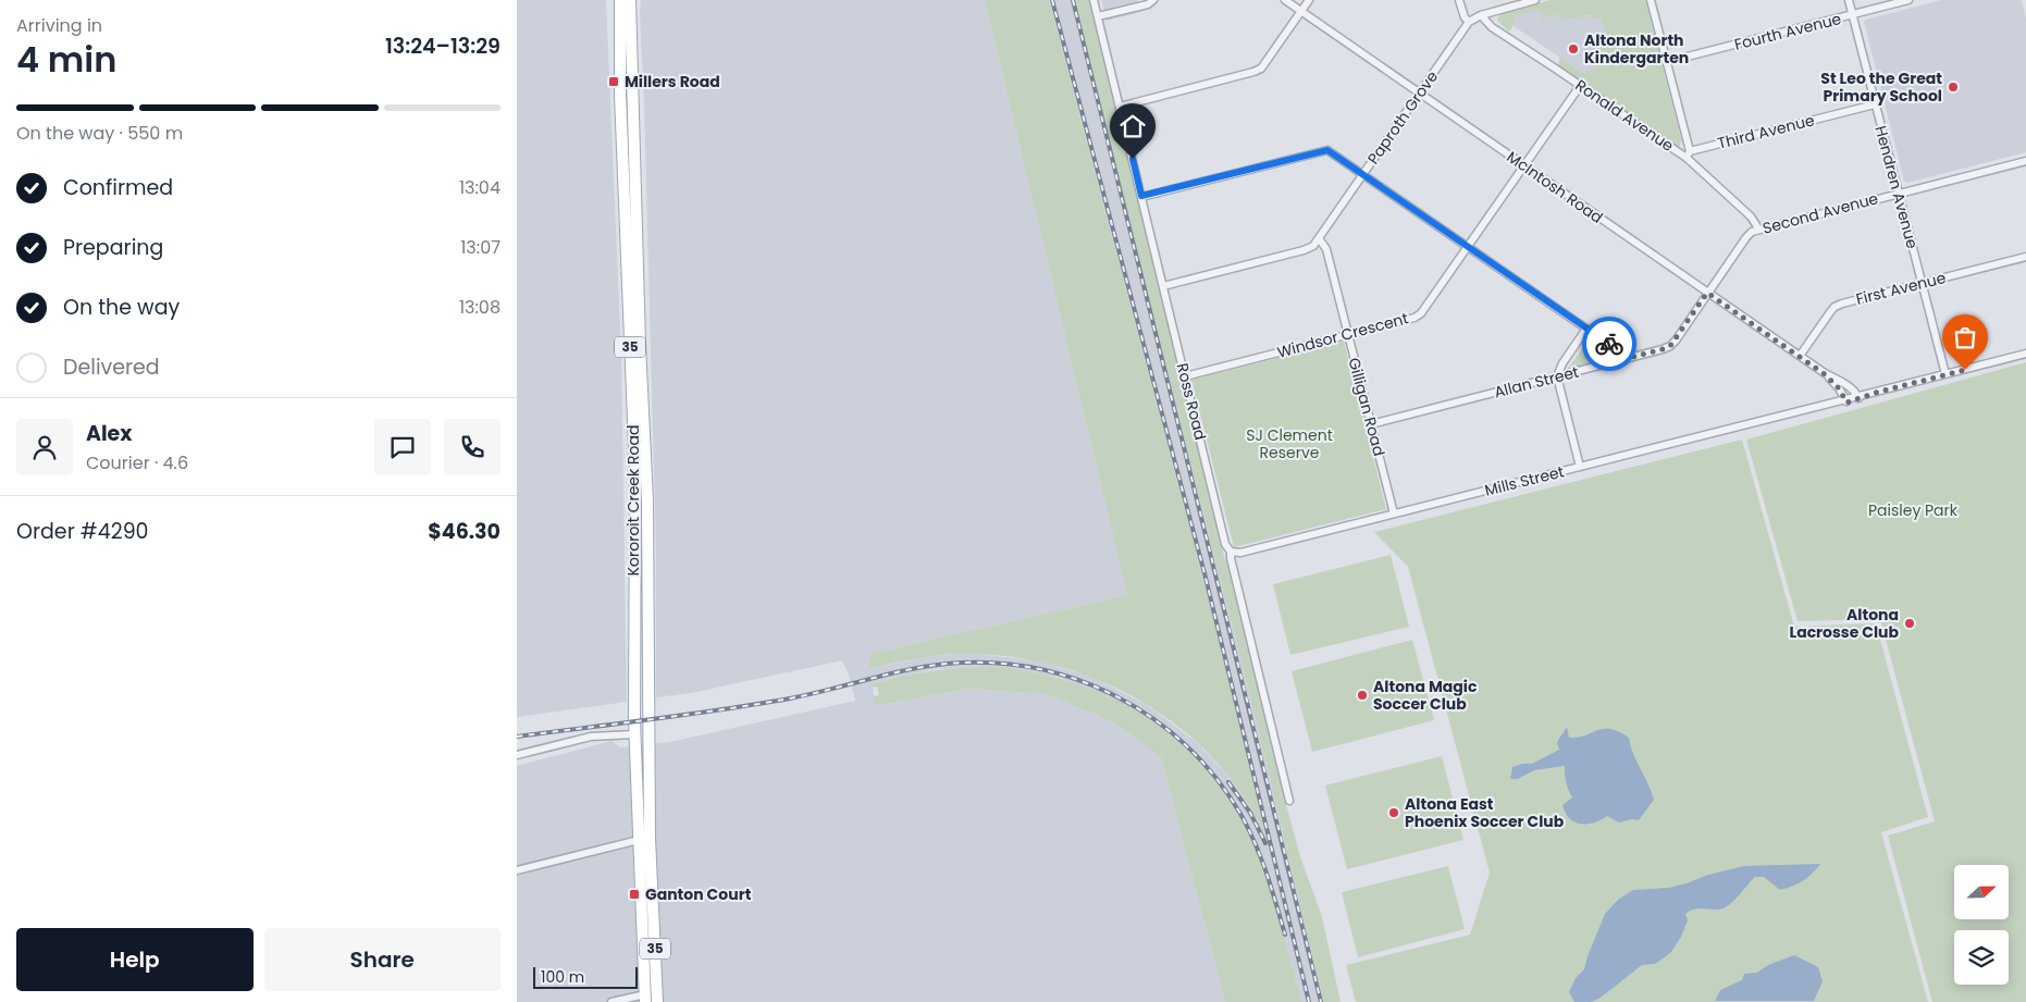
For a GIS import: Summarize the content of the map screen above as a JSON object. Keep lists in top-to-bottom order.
{
  "streets": {
    "main road": ["35", "Kororoit Creek Road"],
    "street": [
      "Fourth Avenue",
      "Ronald Avenue",
      "Paproth Grove",
      "Third Avenue",
      "McIntosh Road",
      "Hendren Avenue",
      "Second Avenue",
      "First Avenue",
      "Windsor Crescent",
      "Allan Street",
      "Ross Road",
      "Gilligan Road",
      "Mills Street"
    ]
  },
  "crossings": [
    ["Fourth Avenue", "Hendren Avenue"],
    ["Ronald Avenue", "Third Avenue"],
    ["Ronald Avenue", "Second Avenue"],
    ["Ronald Avenue", "Windsor Crescent"],
    ["Paproth Grove", "McIntosh Road"],
    ["Paproth Grove", "Ross Road"],
    ["Paproth Grove", "Gilligan Road"],
    ["Third Avenue", "Hendren Avenue"],
    ["McIntosh Road", "Second Avenue"],
    ["McIntosh Road", "First Avenue"],
    ["McIntosh Road", "Windsor Crescent"],
    ["McIntosh Road", "Allan Street"],
    ["McIntosh Road", "Mills Street"],
    ["Hendren Avenue", "Second Avenue"],
    ["Hendren Avenue", "First Avenue"],
    ["Hendren Avenue", "Mills Street"],
    ["Second Avenue", "Allan Street"],
    ["Windsor Crescent", "Ross Road"],
    ["Windsor Crescent", "Gilligan Road"],
    ["Allan Street", "Gilligan Road"],
    ["Ross Road", "Mills Street"],
    ["Gilligan Road", "Mills Street"]
  ],
  "parks": ["SJ Clement Reserve", "Paisley Park"],
  "places": {
    "other": [
      "Altona North Kindergarten",
      "St Leo the Great Primary School",
      "Altona Lacrosse Club",
      "Altona Magic Soccer Club",
      "Altona East Phoenix Soccer Club"
    ],
    "transit": ["Millers Road", "Ganton Court"]
  },
  "scale_bar": "100 m",
  "north": "right",
  "page": {
    "heading": ["4 min", "Arriving in", "13:24–13:29"],
    "panel": [
      "Alex",
      "Courier · 4.6",
      "Order #4290",
      "$46.30"
    ],
    "bar": "On the way · 550 m",
    "list": [
      ["Confirmed", "13:04"],
      ["Preparing", "13:07"],
      ["On the way", "13:08"],
      "Delivered"
    ],
    "buttons": ["Help", "Share"],
    "scale": "100 m"
  }
}
